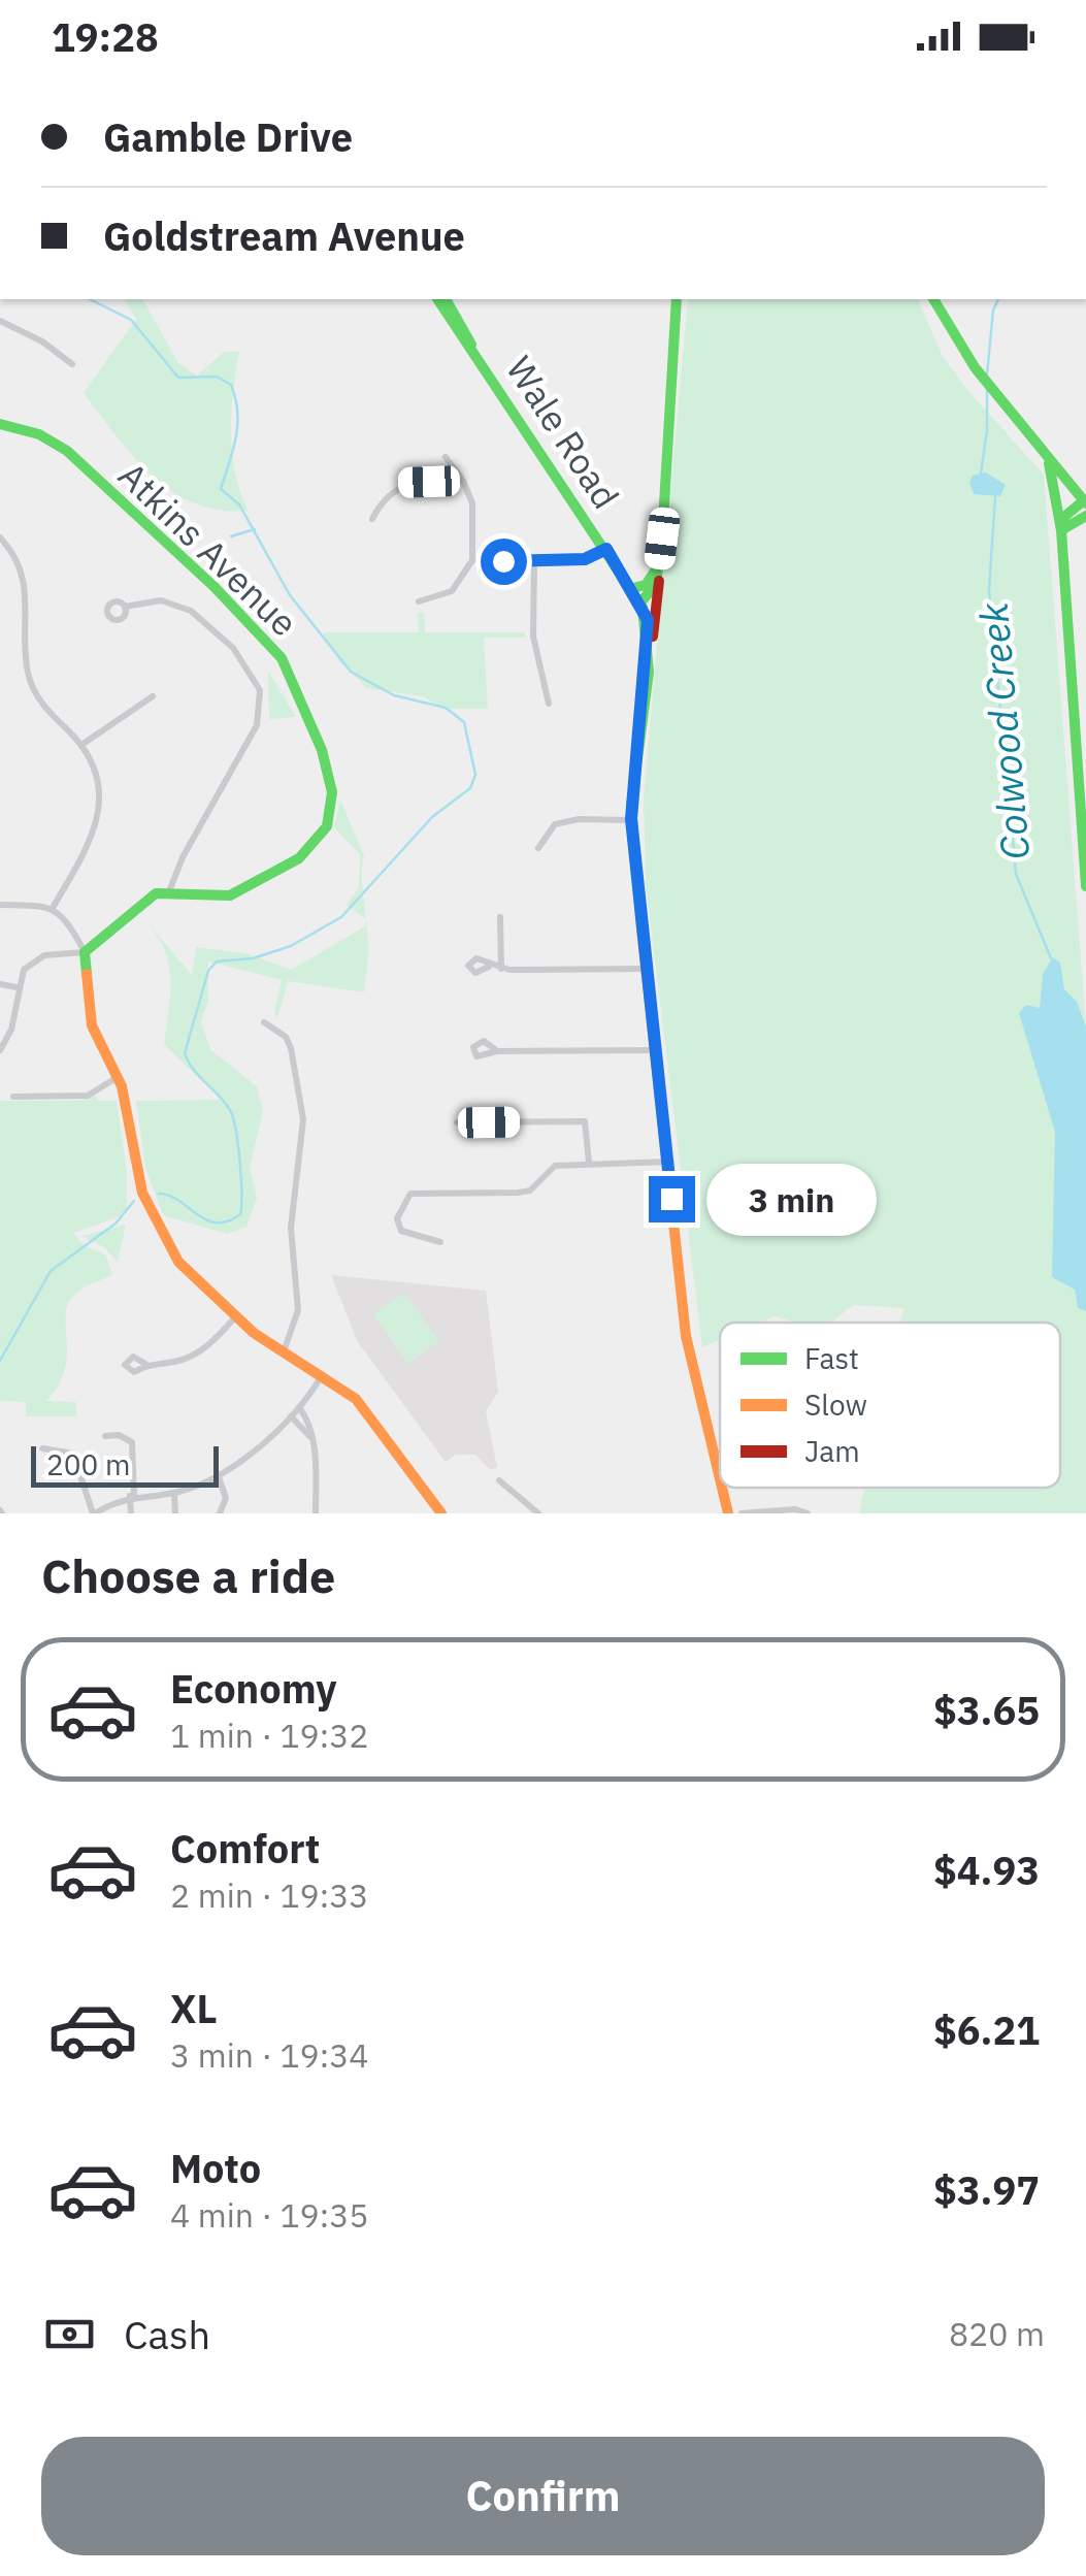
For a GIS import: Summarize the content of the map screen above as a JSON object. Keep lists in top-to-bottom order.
{
  "streets": {
    "street": ["Wale Road", "Atkins Avenue"]
  },
  "water": ["Colwood Creek"],
  "legend": ["Fast", "Slow", "Jam"],
  "scale_bar": "200 m",
  "page": {
    "status": "19:28",
    "banner": ["Gamble Drive", "Goldstream Avenue"],
    "bubble": "3 min",
    "scale": "200 m",
    "heading": "Choose a ride",
    "list": [
      {
        "name": "Economy",
        "note": "1 min · 19:32",
        "value": "$3.65"
      },
      {
        "name": "Comfort",
        "note": "2 min · 19:33",
        "value": "$4.93"
      },
      {
        "name": "XL",
        "note": "3 min · 19:34",
        "value": "$6.21"
      },
      {
        "name": "Moto",
        "note": "4 min · 19:35",
        "value": "$3.97"
      }
    ],
    "pay": ["Cash", "820 m"],
    "buttons": "Confirm"
  }
}
